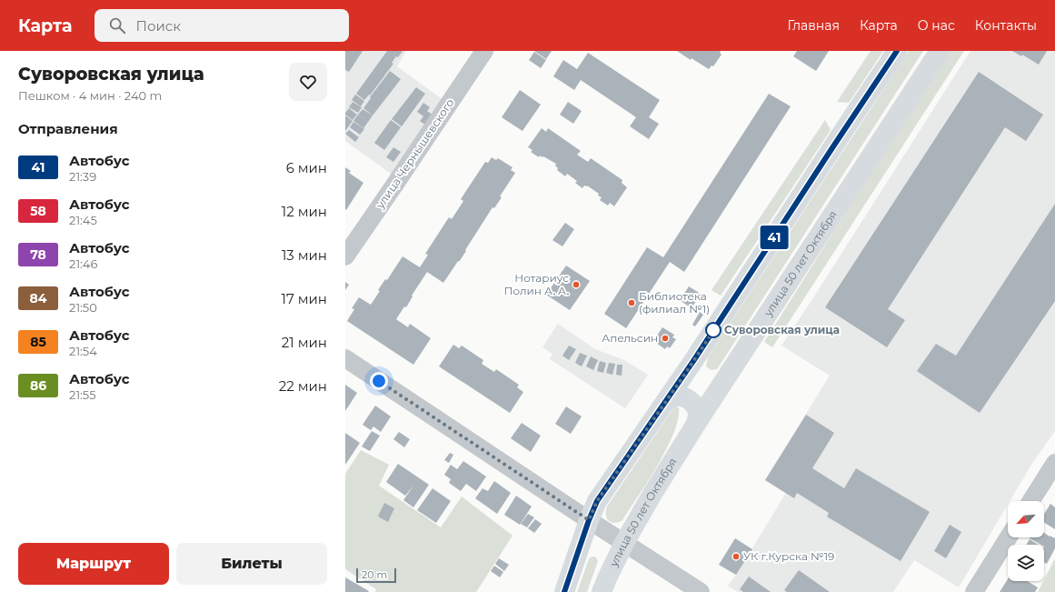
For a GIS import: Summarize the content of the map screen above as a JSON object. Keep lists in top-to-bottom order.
{
  "streets": {
    "main road": ["улица 50 лет Октября"],
    "street": ["улица Чернышевского"]
  },
  "places": [
    "Нотариус Полин А. А.",
    "Библиотека (филиал №1)",
    "Суворовская улица",
    "Апельсин",
    "УК г.Курска №19"
  ],
  "lines": ["bus line 41"],
  "scale_bar": "20 m",
  "north": "bottom left",
  "page": {
    "header": "Карта",
    "search": "Поиск",
    "nav": [
      "Главная",
      "Карта",
      "О нас",
      "Контакты"
    ],
    "heading": [
      ["Суворовская улица", "Пешком · 4 мин · 240 m"],
      "Отправления"
    ],
    "on_map": "41",
    "list": [
      {
        "mark": "41",
        "name": "Автобус",
        "note": "21:39",
        "value": "6 мин"
      },
      {
        "mark": "58",
        "name": "Автобус",
        "note": "21:45",
        "value": "12 мин"
      },
      {
        "mark": "78",
        "name": "Автобус",
        "note": "21:46",
        "value": "13 мин"
      },
      {
        "mark": "84",
        "name": "Автобус",
        "note": "21:50",
        "value": "17 мин"
      },
      {
        "mark": "85",
        "name": "Автобус",
        "note": "21:54",
        "value": "21 мин"
      },
      {
        "mark": "86",
        "name": "Автобус",
        "note": "21:55",
        "value": "22 мин"
      }
    ],
    "buttons": ["Маршрут", "Билеты"],
    "scale": "20 m"
  }
}
